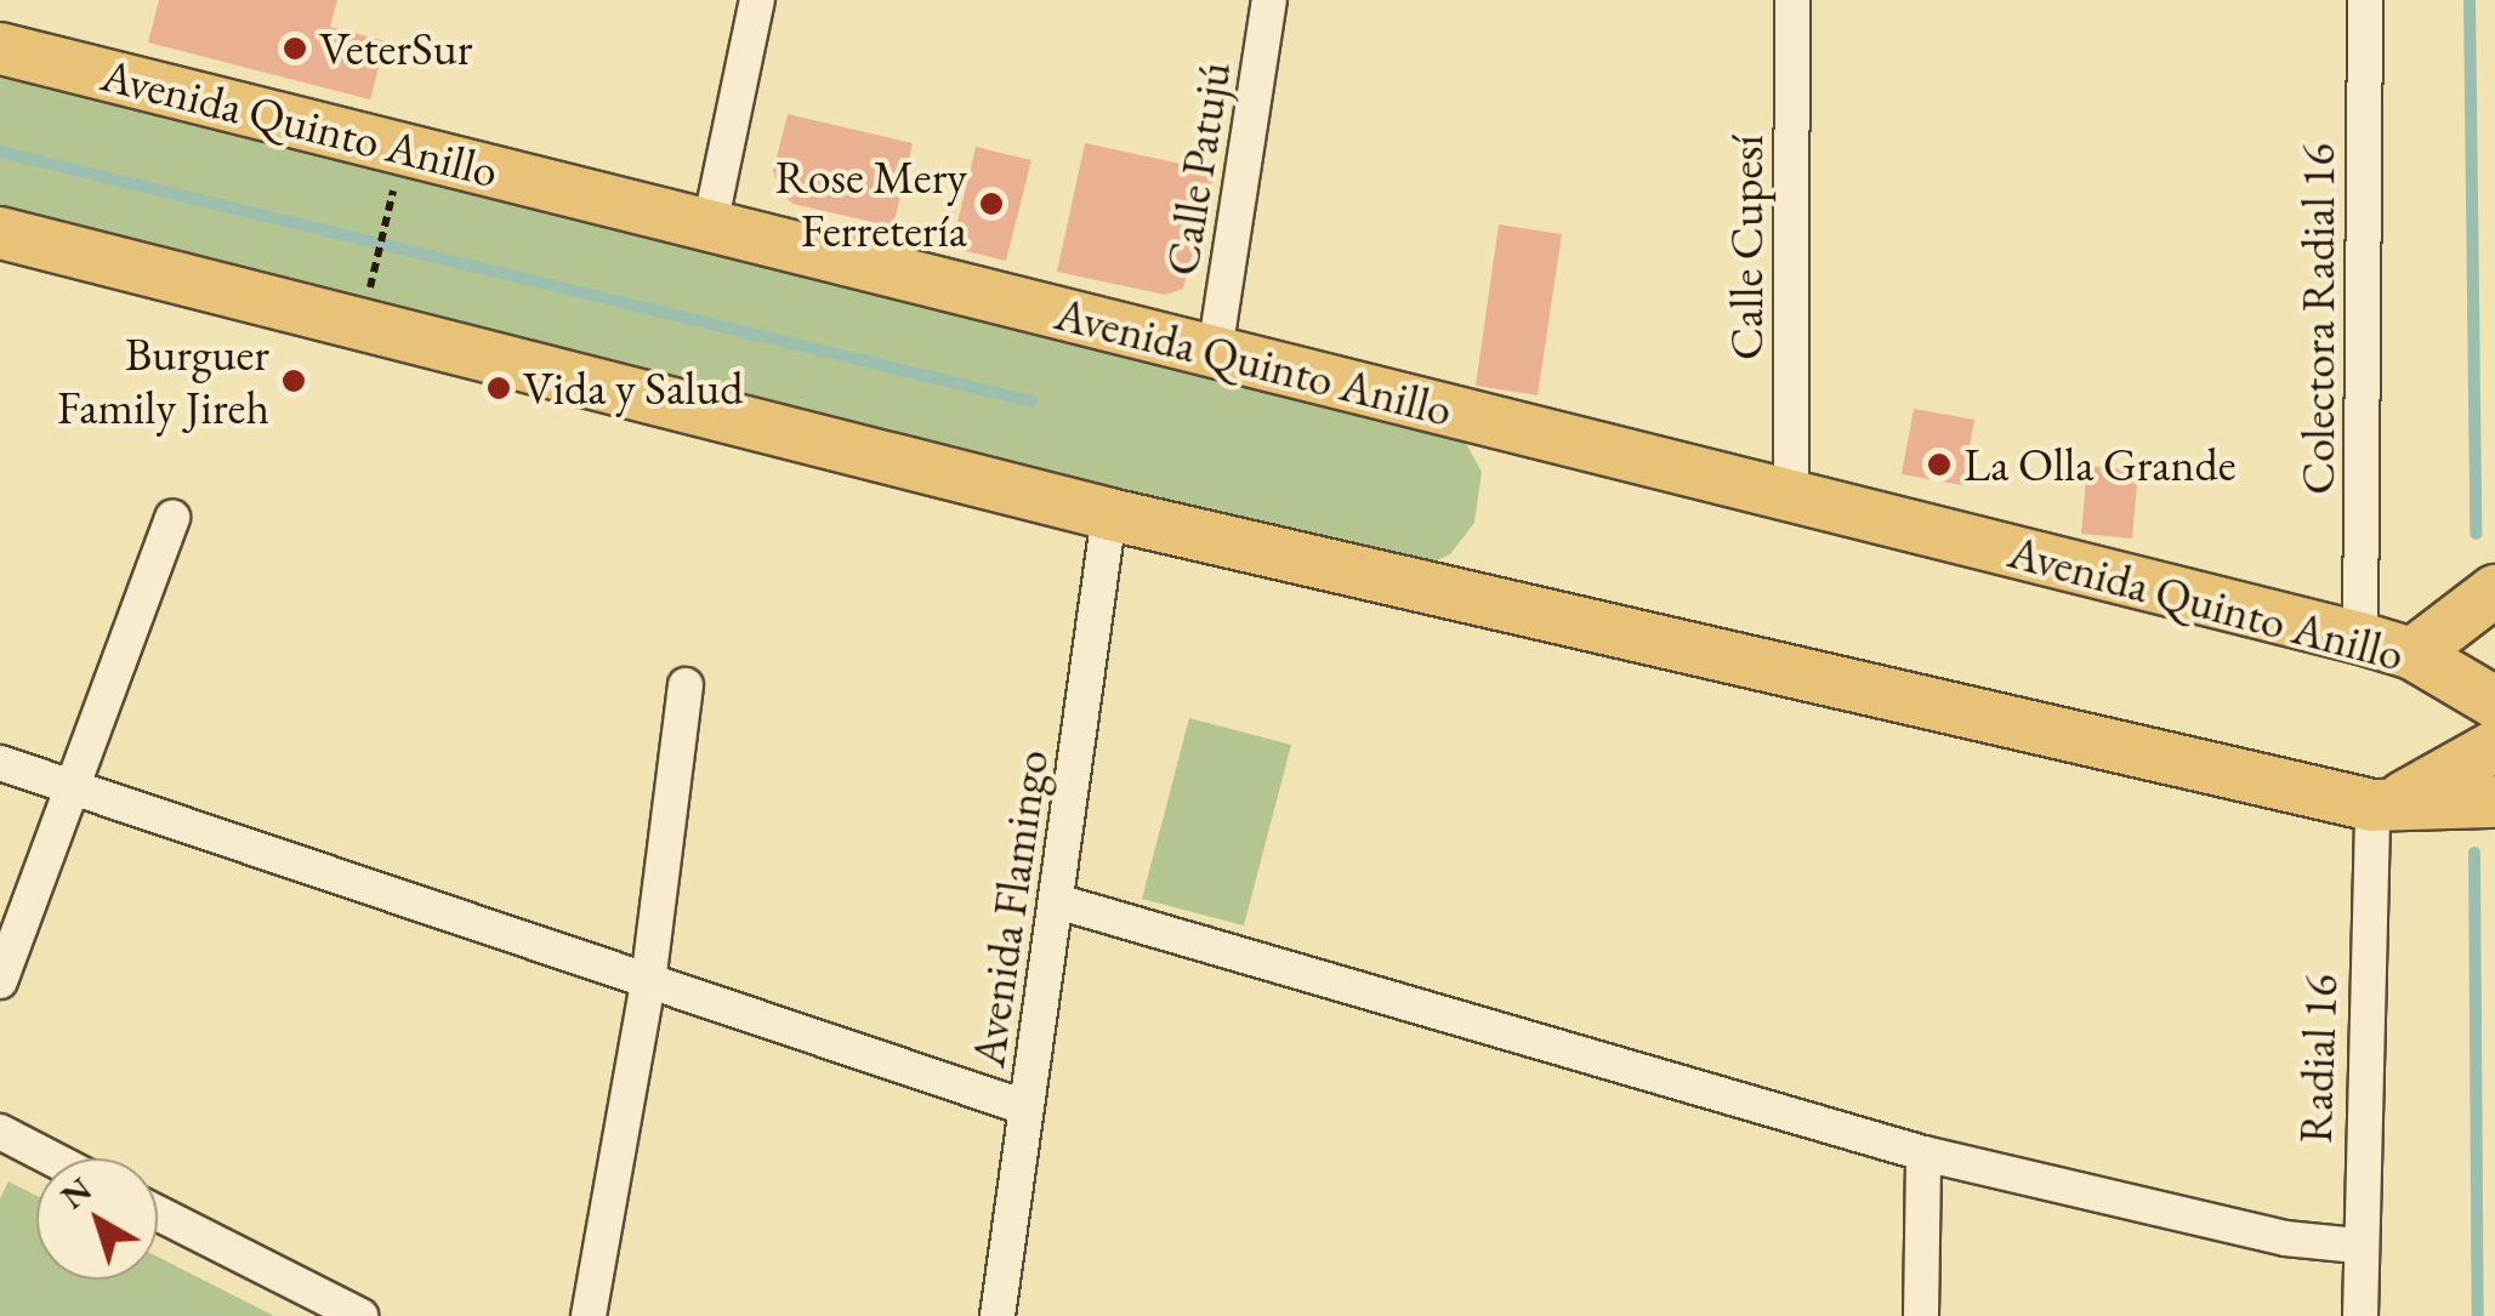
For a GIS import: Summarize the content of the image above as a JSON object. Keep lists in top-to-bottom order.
{
  "streets": {
    "main road": ["Avenida Quinto Anillo"],
    "street": [
      "Calle Patujú",
      "Calle Cupesí",
      "Colectora Radial 16",
      "Avenida Flamingo",
      "Radial 16"
    ]
  },
  "crossings": [
    ["Avenida Quinto Anillo", "Calle Patujú"],
    ["Avenida Quinto Anillo", "Calle Cupesí"],
    ["Avenida Quinto Anillo", "Colectora Radial 16"]
  ],
  "places": [
    "VeterSur",
    "Rose Mery Ferretería",
    "Burguer Family Jireh",
    "Vida y Salud",
    "La Olla Grande"
  ],
  "north": "top left"
}
